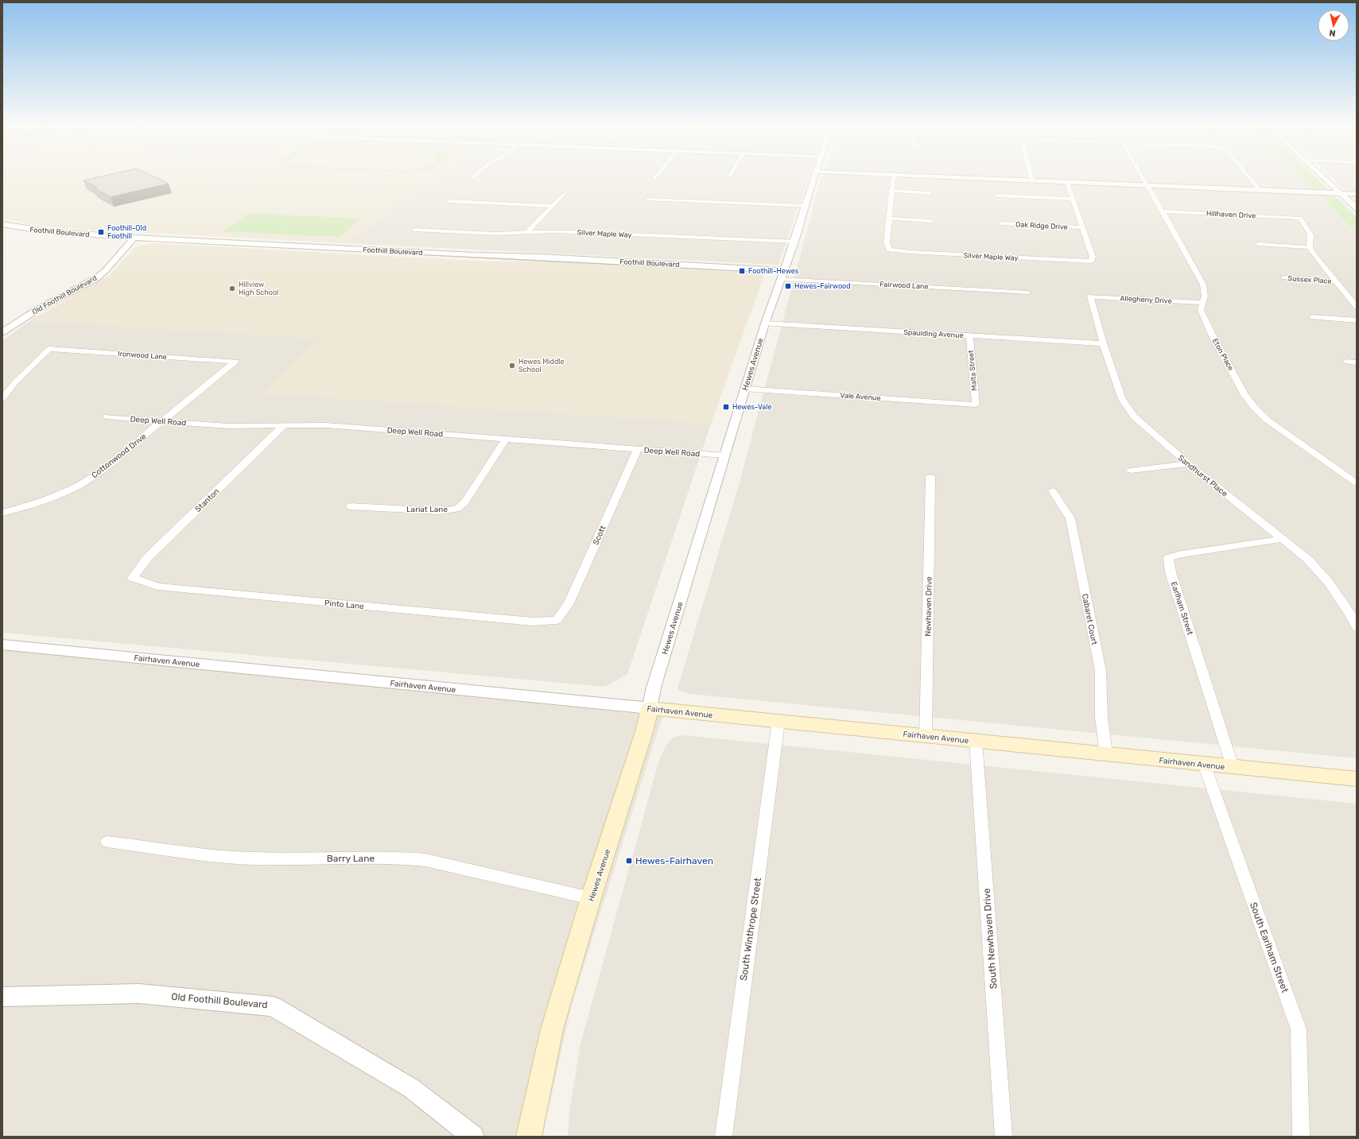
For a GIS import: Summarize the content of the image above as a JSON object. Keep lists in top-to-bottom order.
{
  "streets": {
    "main road": ["Hewes Avenue", "Fairhaven Avenue"],
    "street": [
      "Hillhaven Drive",
      "Oak Ridge Drive",
      "Foothill Boulevard",
      "Silver Maple Way",
      "Sussex Place",
      "Fairwood Lane",
      "Old Foothill Boulevard",
      "Allegheny Drive",
      "Spaulding Avenue",
      "Eton Place",
      "Ironwood Lane",
      "Malta Street",
      "Vale Avenue",
      "Deep Well Road",
      "Cottonwood Drive",
      "Sandhurst Place",
      "Stanton",
      "Lariat Lane",
      "Scott",
      "Pinto Lane",
      "Newhaven Drive",
      "Earlham Street",
      "Cabaret Court",
      "Barry Lane",
      "South Winthrope Street",
      "South Newhaven Drive",
      "South Earlham Street"
    ]
  },
  "crossings": [
    ["Hillhaven Drive", "Sussex Place"],
    ["Hillhaven Drive", "Eton Place"],
    ["Oak Ridge Drive", "Silver Maple Way"],
    ["Foothill Boulevard", "Fairwood Lane"],
    ["Foothill Boulevard", "Old Foothill Boulevard"],
    ["Foothill Boulevard", "Hewes Avenue"],
    ["Silver Maple Way", "Hewes Avenue"],
    ["Fairwood Lane", "Hewes Avenue"],
    ["Allegheny Drive", "Eton Place"],
    ["Allegheny Drive", "Sandhurst Place"],
    ["Spaulding Avenue", "Hewes Avenue"],
    ["Spaulding Avenue", "Malta Street"],
    ["Spaulding Avenue", "Sandhurst Place"],
    ["Ironwood Lane", "Cottonwood Drive"],
    ["Hewes Avenue", "Vale Avenue"],
    ["Hewes Avenue", "Deep Well Road"],
    ["Hewes Avenue", "Fairhaven Avenue"],
    ["Hewes Avenue", "Barry Lane"],
    ["Malta Street", "Vale Avenue"],
    ["Deep Well Road", "Cottonwood Drive"],
    ["Deep Well Road", "Stanton"],
    ["Deep Well Road", "Lariat Lane"],
    ["Deep Well Road", "Scott"],
    ["Sandhurst Place", "Earlham Street"],
    ["Stanton", "Pinto Lane"],
    ["Scott", "Pinto Lane"],
    ["Newhaven Drive", "Fairhaven Avenue"],
    ["Earlham Street", "Fairhaven Avenue"],
    ["Cabaret Court", "Fairhaven Avenue"],
    ["Fairhaven Avenue", "South Winthrope Street"],
    ["Fairhaven Avenue", "South Newhaven Drive"],
    ["Fairhaven Avenue", "South Earlham Street"]
  ],
  "places": {
    "transit": [
      "Foothill-Old Foothill",
      "Foothill-Hewes",
      "Hewes-Fairwood",
      "Hewes-Vale",
      "Hewes-Fairhaven"
    ],
    "other": ["Hillview High School", "Hewes Middle School"]
  },
  "north": "bottom"
}
